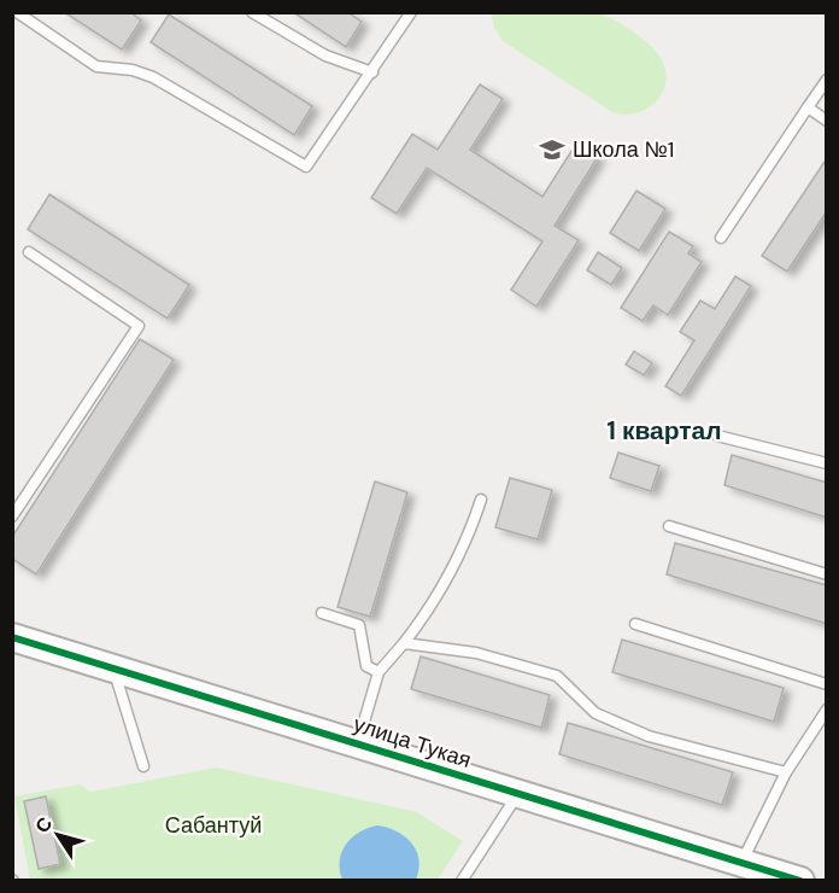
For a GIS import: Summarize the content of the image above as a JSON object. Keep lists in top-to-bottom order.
{
  "streets": {
    "street": ["улица Тукая"]
  },
  "districts": ["1 квартал"],
  "parks": ["Сабантуй"],
  "places": {
    "school or university": ["Школа №1"]
  },
  "north": "top left"
}
